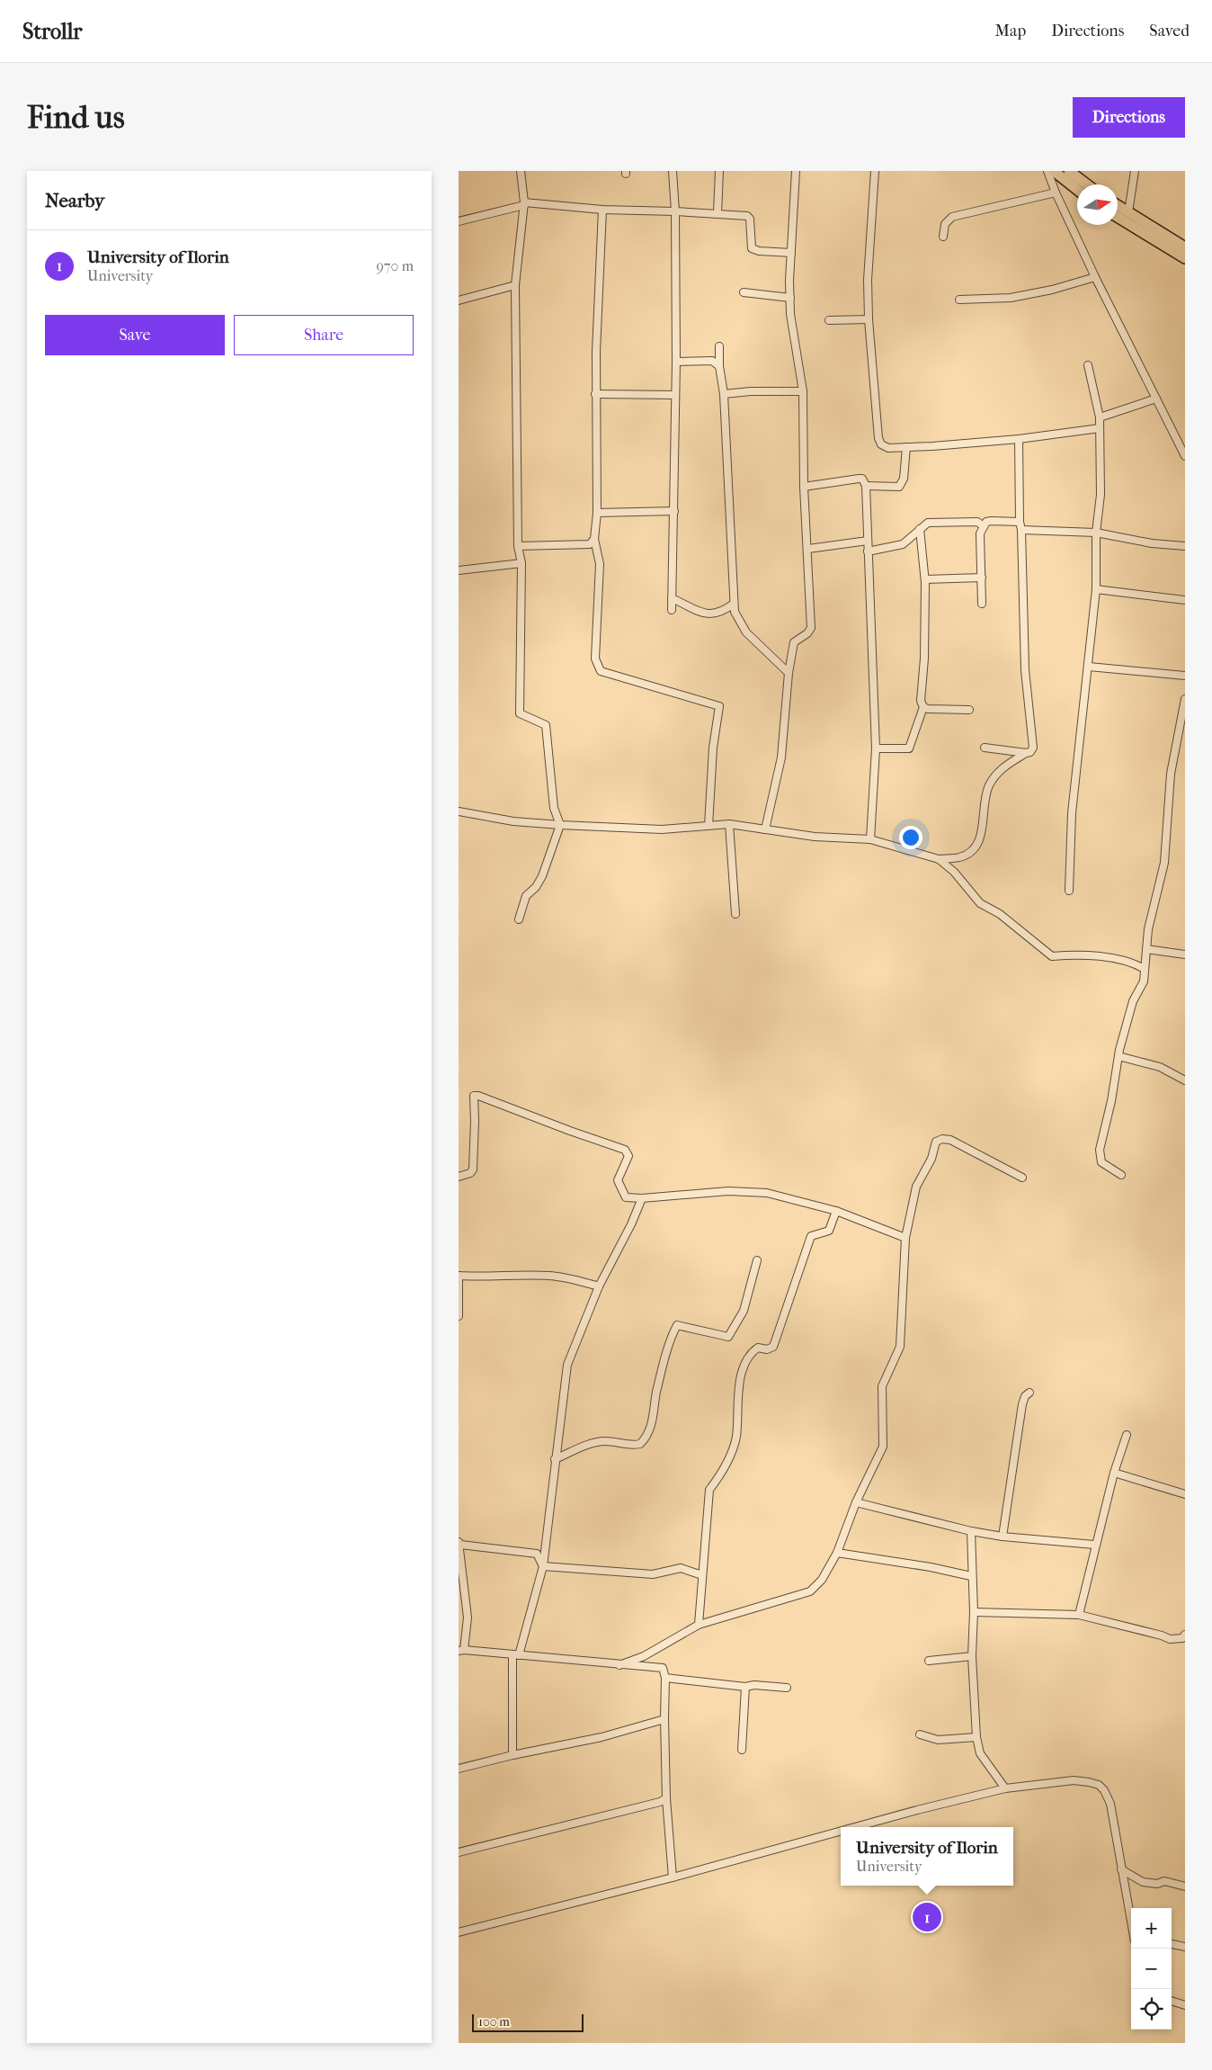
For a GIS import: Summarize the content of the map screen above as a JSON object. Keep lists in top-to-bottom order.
{
  "scale_bar": "100 m",
  "north": "right",
  "page": {
    "header": "Strollr",
    "nav": ["Map", "Directions", "Saved"],
    "buttons": [
      "Directions",
      ["Save", "Share"]
    ],
    "title": "Find us",
    "heading": "Nearby",
    "list": [
      {
        "mark": "1",
        "name": "University of Ilorin",
        "note": "University",
        "value": "970 m"
      }
    ],
    "popup": ["University of Ilorin", "University"],
    "pins": "1",
    "map_buttons": ["+", "−"],
    "scale": "100 m"
  }
}
